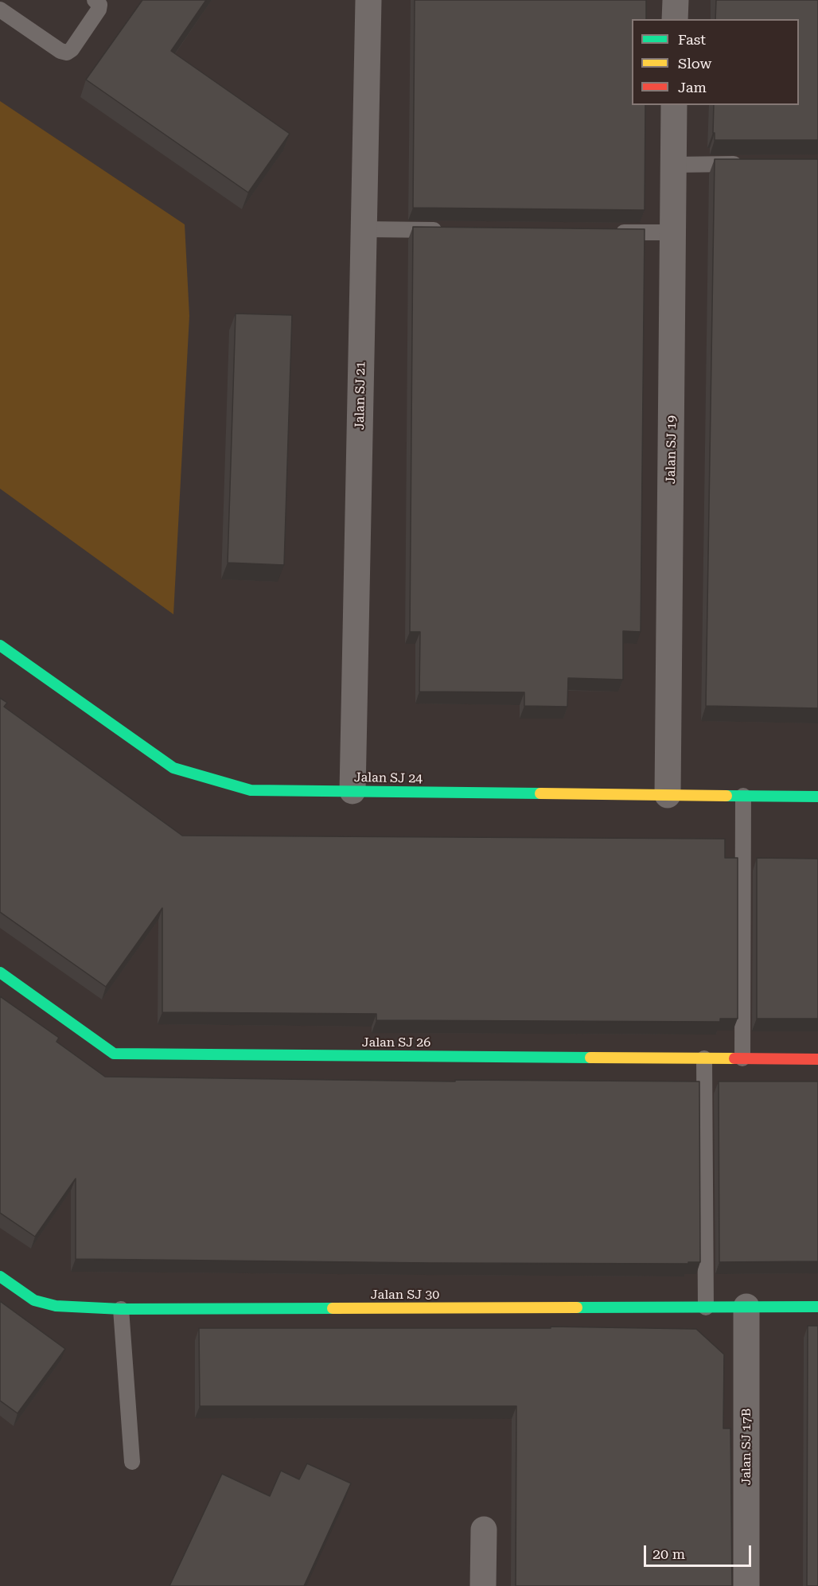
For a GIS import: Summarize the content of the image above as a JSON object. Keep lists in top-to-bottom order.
{
  "streets": {
    "street": [
      "Jalan SJ 21",
      "Jalan SJ 19",
      "Jalan SJ 24",
      "Jalan SJ 26",
      "Jalan SJ 30",
      "Jalan SJ 17B"
    ]
  },
  "crossings": [
    ["Jalan SJ 21", "Jalan SJ 24"],
    ["Jalan SJ 19", "Jalan SJ 24"],
    ["Jalan SJ 30", "Jalan SJ 17B"]
  ],
  "legend": ["Fast", "Slow", "Jam"],
  "scale_bar": "20 m"
}
